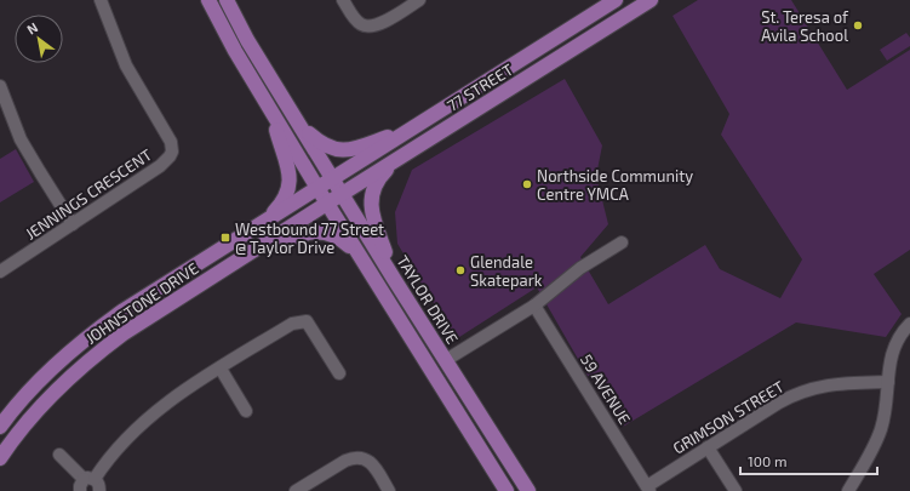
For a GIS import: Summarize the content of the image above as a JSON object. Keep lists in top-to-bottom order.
{
  "streets": {
    "main road": ["77 STREET", "TAYLOR DRIVE", "JOHNSTONE DRIVE"],
    "street": ["JENNINGS CRESCENT", "59 AVENUE", "GRIMSON STREET"]
  },
  "crossings": [
    ["77 STREET", "TAYLOR DRIVE"],
    ["77 STREET", "JOHNSTONE DRIVE"],
    ["59 AVENUE", "GRIMSON STREET"]
  ],
  "places": {
    "other": ["St. Teresa of Avila School", "Northside Community Centre YMCA", "Glendale Skatepark"],
    "transit": ["Westbound 77 Street @ Taylor Drive"]
  },
  "scale_bar": "100 m",
  "north": "top left"
}
